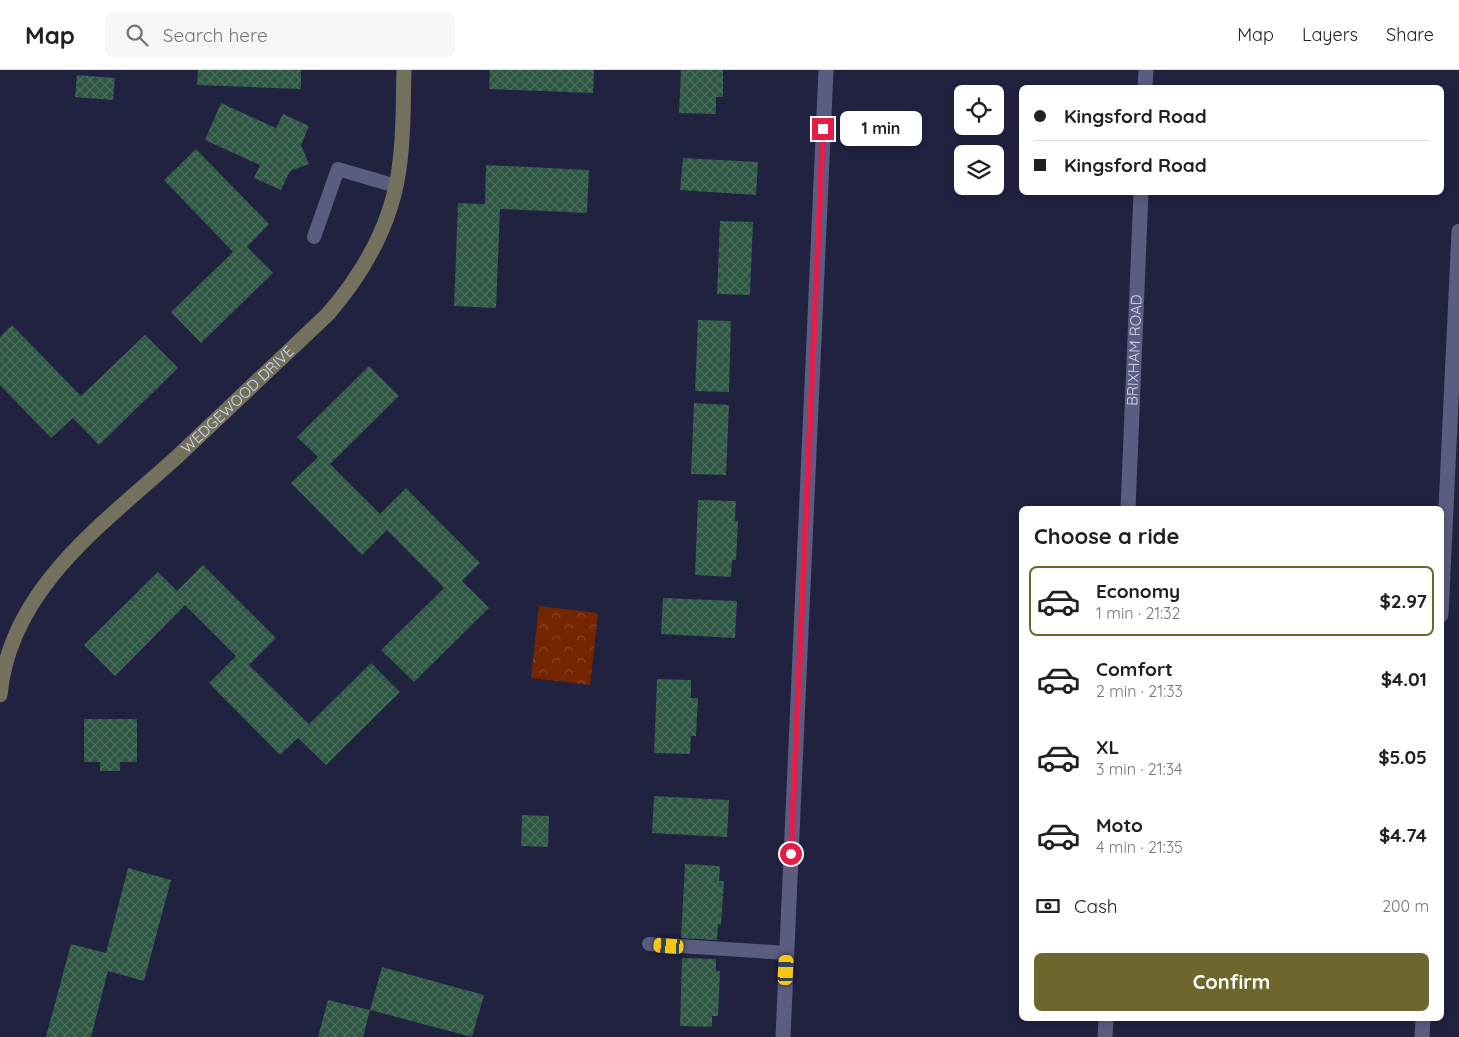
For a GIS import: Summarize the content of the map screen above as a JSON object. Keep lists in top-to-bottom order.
{
  "streets": {
    "street": ["BRIXHAM ROAD", "WEDGEWOOD DRIVE"]
  },
  "page": {
    "header": "Map",
    "search": "Search here",
    "nav": ["Map", "Layers", "Share"],
    "banner": ["Kingsford Road", "Kingsford Road"],
    "bubble": "1 min",
    "heading": "Choose a ride",
    "list": [
      {
        "name": "Economy",
        "note": "1 min · 21:32",
        "value": "$2.97"
      },
      {
        "name": "Comfort",
        "note": "2 min · 21:33",
        "value": "$4.01"
      },
      {
        "name": "XL",
        "note": "3 min · 21:34",
        "value": "$5.05"
      },
      {
        "name": "Moto",
        "note": "4 min · 21:35",
        "value": "$4.74"
      }
    ],
    "pay": ["Cash", "200 m"],
    "buttons": "Confirm"
  }
}
